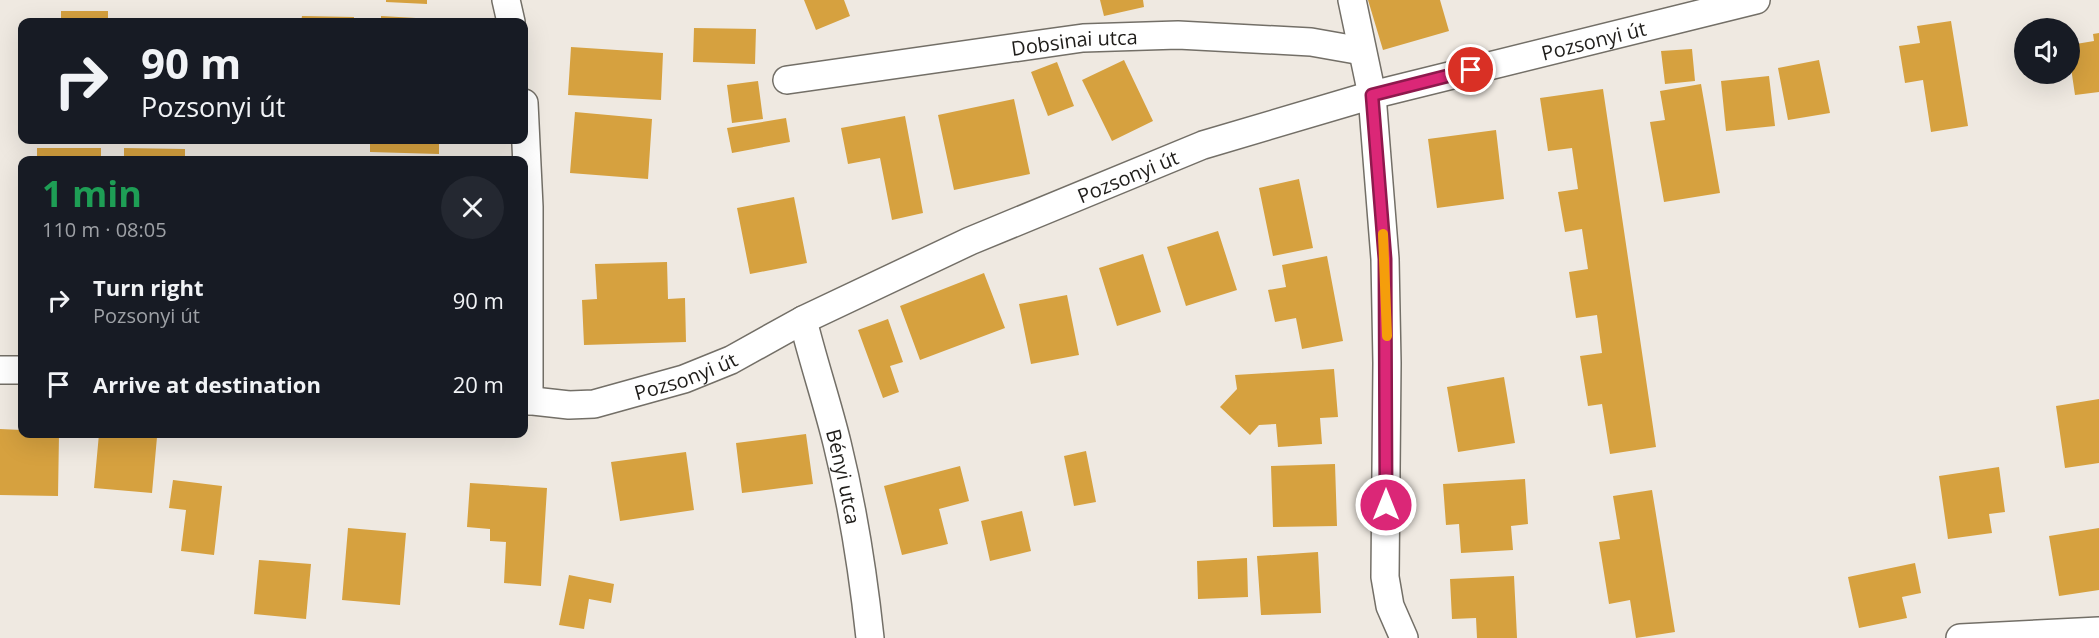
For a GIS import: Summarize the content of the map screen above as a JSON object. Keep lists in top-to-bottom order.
{
  "streets": {
    "street": ["Pozsonyi út", "Dobsinai utca", "Bényi utca"]
  },
  "crossings": [
    ["Pozsonyi út", "Bényi utca"]
  ],
  "page": {
    "turn": ["90 m", "Pozsonyi út"],
    "heading": ["1 min", "110 m · 08:05"],
    "list": [
      {
        "name": "Turn right",
        "note": "Pozsonyi út",
        "value": "90 m"
      },
      {
        "name": "Arrive at destination",
        "value": "20 m"
      }
    ]
  }
}
